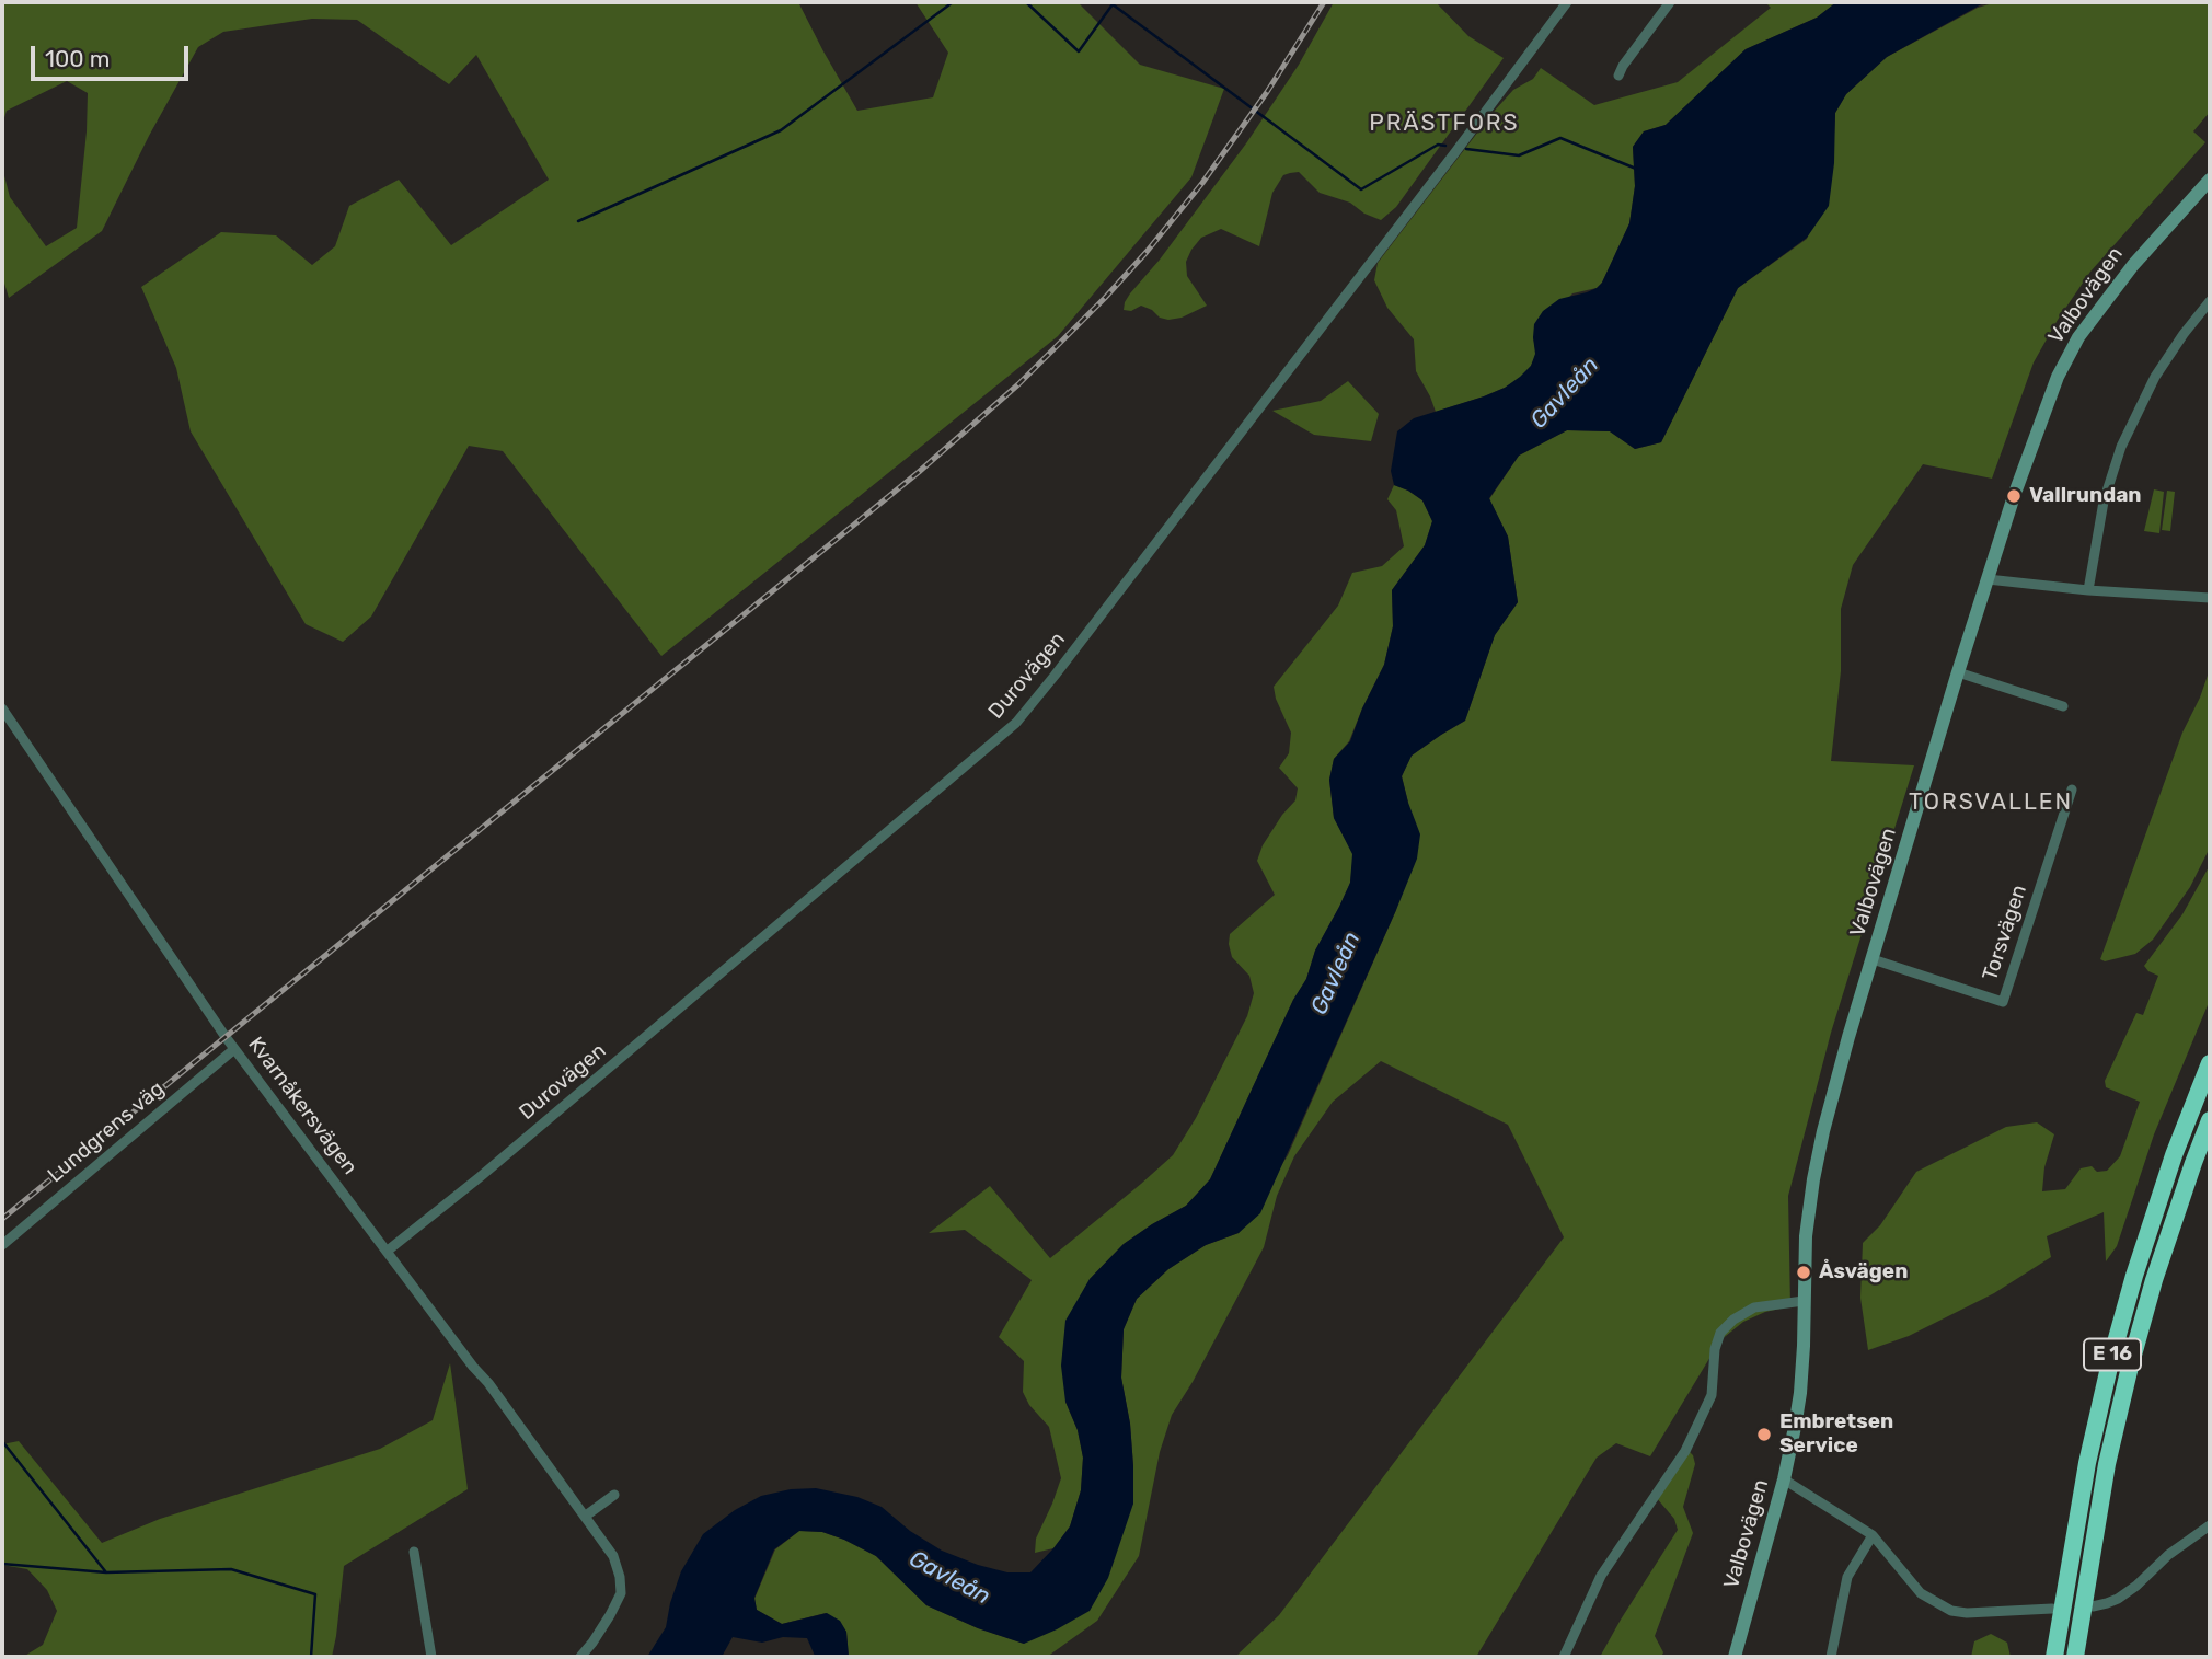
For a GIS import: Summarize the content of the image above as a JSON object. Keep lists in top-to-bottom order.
{
  "streets": {
    "highway": ["E 16"],
    "main road": ["Valbovägen"],
    "street": [
      "Durovägen",
      "Torsvägen",
      "Kvarnåkersvägen",
      "Lundgrens väg"
    ]
  },
  "crossings": [
    ["Valbovägen", "Torsvägen"],
    ["Durovägen", "Kvarnåkersvägen"],
    ["Kvarnåkersvägen", "Lundgrens väg"]
  ],
  "districts": ["PRÄSTFORS", "TORSVALLEN"],
  "water": ["Gavleån"],
  "places": ["Vallrundan", "Åsvägen", "Embretsen Service"],
  "scale_bar": "100 m"
}
